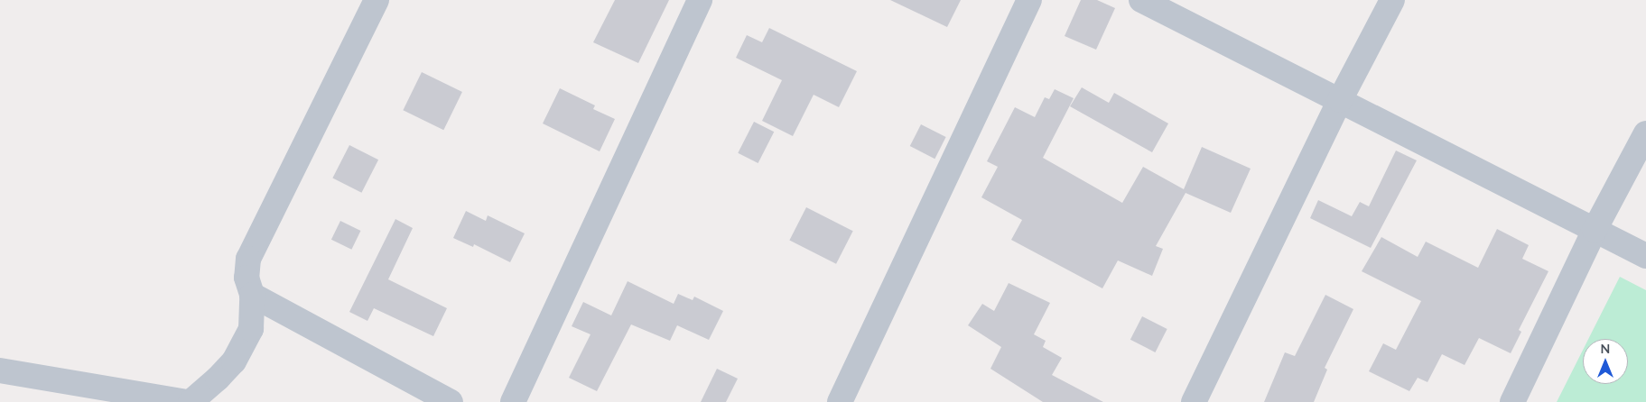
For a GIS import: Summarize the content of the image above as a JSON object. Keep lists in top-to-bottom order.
{
  "north": "top"
}
